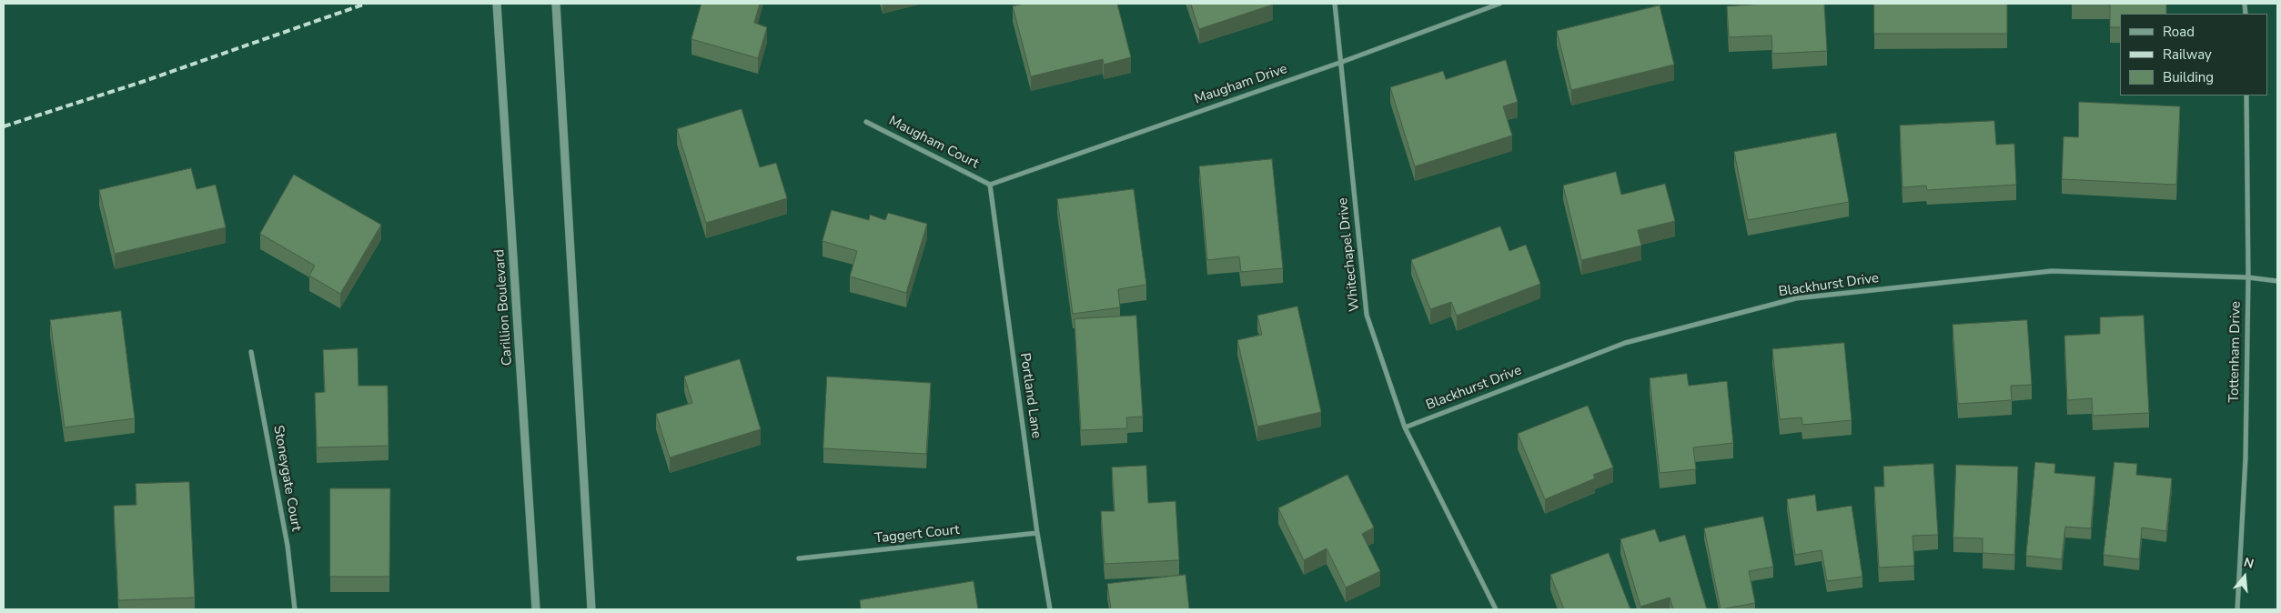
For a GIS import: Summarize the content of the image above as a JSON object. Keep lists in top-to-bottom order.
{
  "streets": {
    "street": [
      "Maugham Drive",
      "Maugham Court",
      "Whitechapel Drive",
      "Blackhurst Drive",
      "Carillion Boulevard",
      "Tottenham Drive",
      "Portland Lane",
      "Stoneygate Court",
      "Taggert Court"
    ]
  },
  "crossings": [
    ["Maugham Drive", "Maugham Court"],
    ["Maugham Drive", "Whitechapel Drive"],
    ["Maugham Drive", "Portland Lane"],
    ["Maugham Court", "Portland Lane"],
    ["Whitechapel Drive", "Blackhurst Drive"],
    ["Blackhurst Drive", "Tottenham Drive"],
    ["Portland Lane", "Taggert Court"]
  ],
  "legend": ["Road", "Railway", "Building"],
  "north": "top"
}
